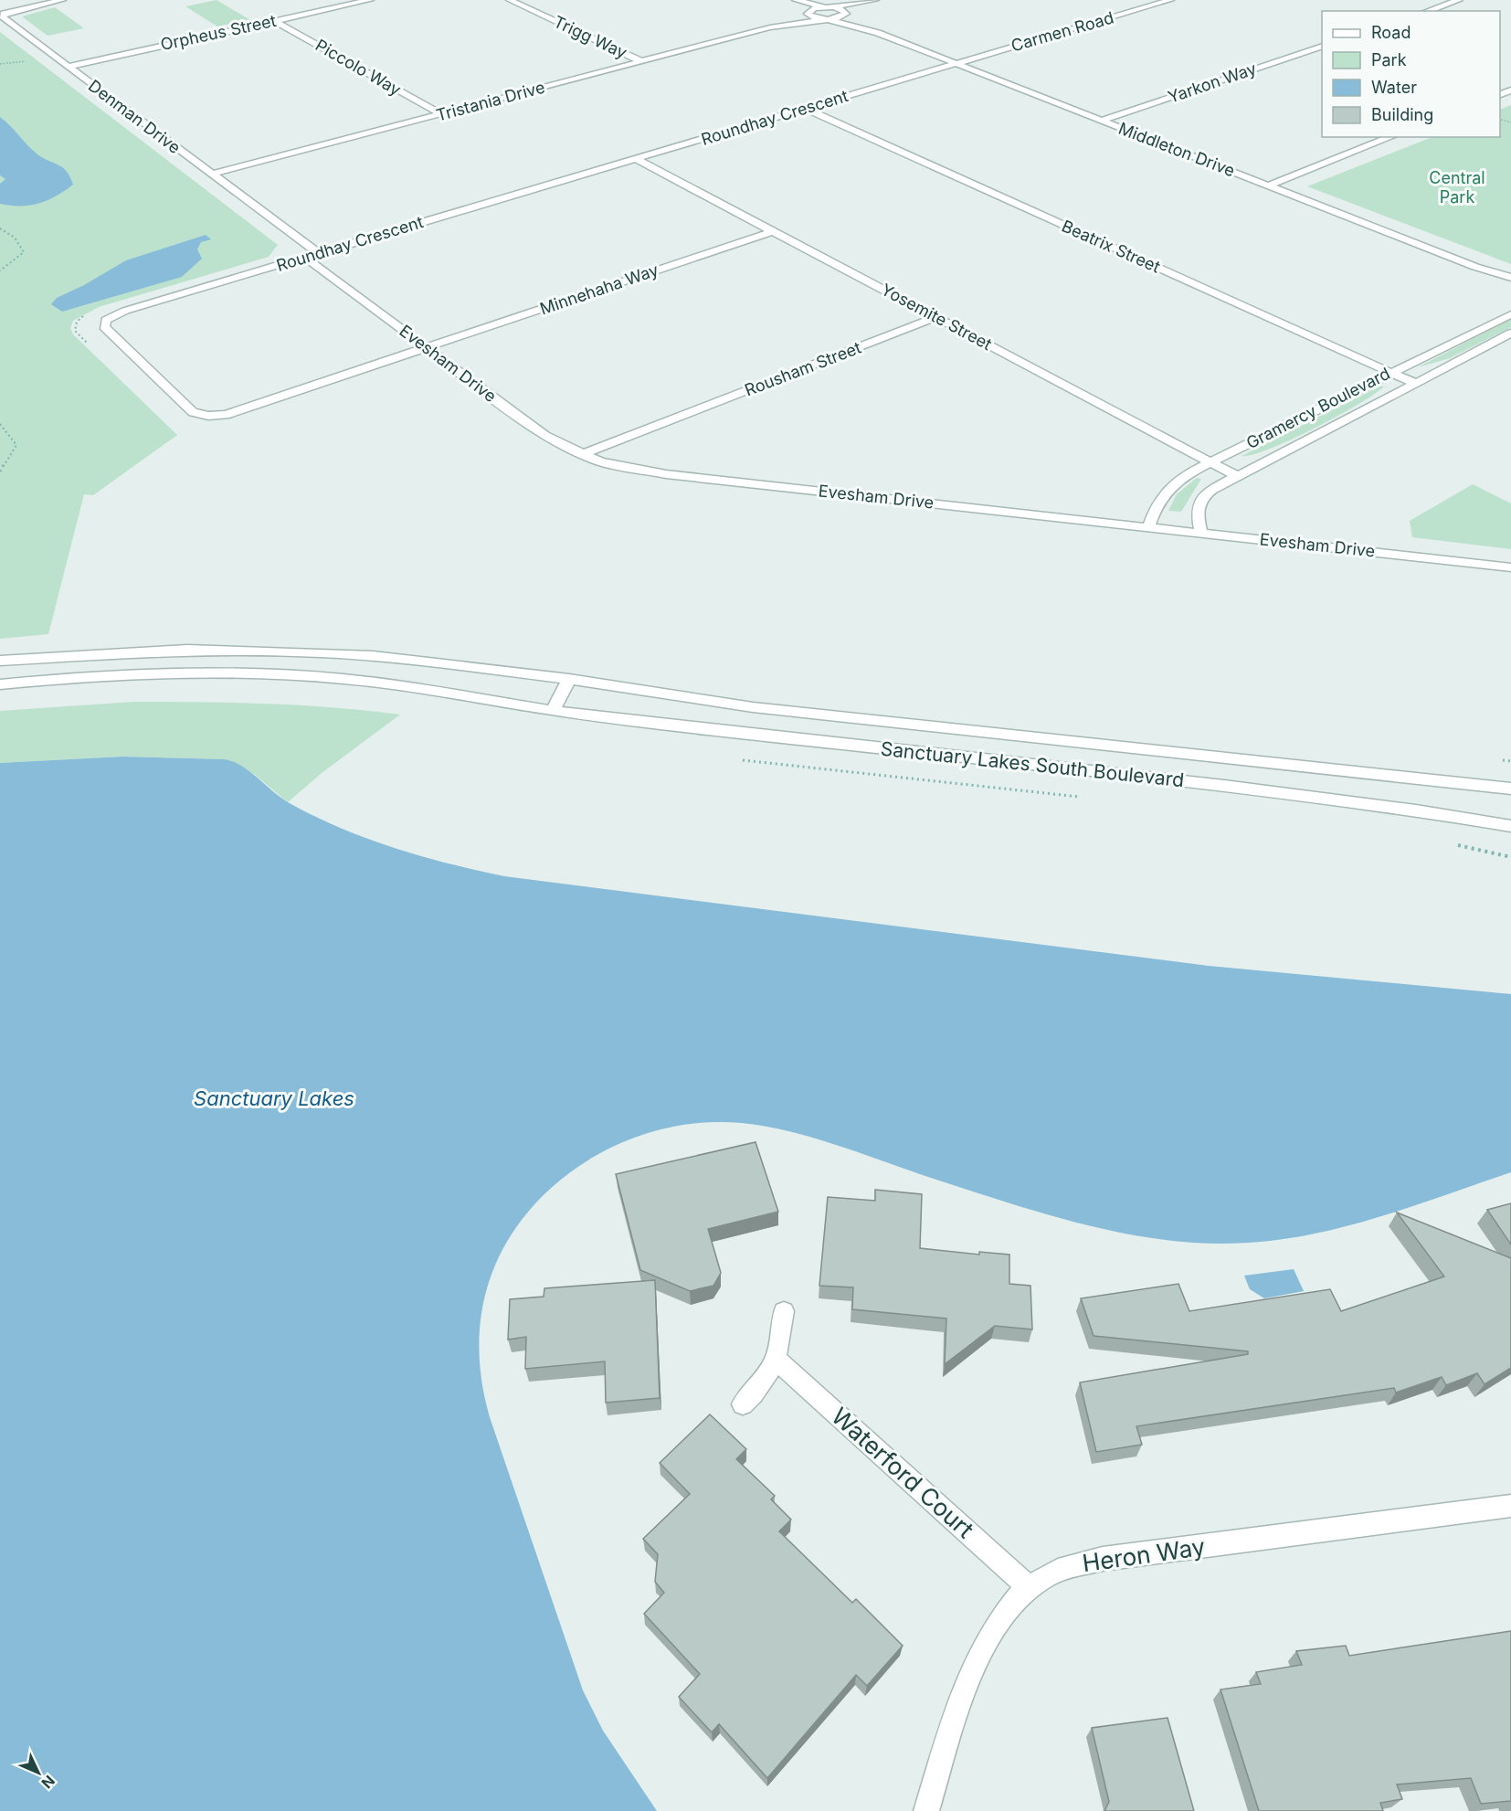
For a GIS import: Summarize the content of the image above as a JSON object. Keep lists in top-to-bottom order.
{
  "streets": {
    "street": [
      "Carmen Road",
      "Orpheus Street",
      "Trigg Way",
      "Piccolo Way",
      "Yarkon Way",
      "Tristania Drive",
      "Denman Drive",
      "Roundhay Crescent",
      "Middleton Drive",
      "Beatrix Street",
      "Minnehaha Way",
      "Yosemite Street",
      "Evesham Drive",
      "Rousham Street",
      "Gramercy Boulevard",
      "Sanctuary Lakes South Boulevard",
      "Waterford Court",
      "Heron Way"
    ]
  },
  "crossings": [
    ["Carmen Road", "Roundhay Crescent"],
    ["Carmen Road", "Middleton Drive"],
    ["Orpheus Street", "Piccolo Way"],
    ["Orpheus Street", "Denman Drive"],
    ["Trigg Way", "Tristania Drive"],
    ["Piccolo Way", "Tristania Drive"],
    ["Yarkon Way", "Middleton Drive"],
    ["Tristania Drive", "Denman Drive"],
    ["Tristania Drive", "Middleton Drive"],
    ["Denman Drive", "Roundhay Crescent"],
    ["Roundhay Crescent", "Middleton Drive"],
    ["Roundhay Crescent", "Beatrix Street"],
    ["Roundhay Crescent", "Minnehaha Way"],
    ["Roundhay Crescent", "Yosemite Street"],
    ["Roundhay Crescent", "Evesham Drive"],
    ["Beatrix Street", "Gramercy Boulevard"],
    ["Minnehaha Way", "Yosemite Street"],
    ["Minnehaha Way", "Evesham Drive"],
    ["Yosemite Street", "Rousham Street"],
    ["Yosemite Street", "Gramercy Boulevard"],
    ["Evesham Drive", "Rousham Street"],
    ["Evesham Drive", "Gramercy Boulevard"],
    ["Waterford Court", "Heron Way"]
  ],
  "water": ["Sanctuary Lakes"],
  "parks": ["Central Park"],
  "legend": [
    "Road",
    "Park",
    "Water",
    "Building"
  ],
  "north": "bottom right"
}
